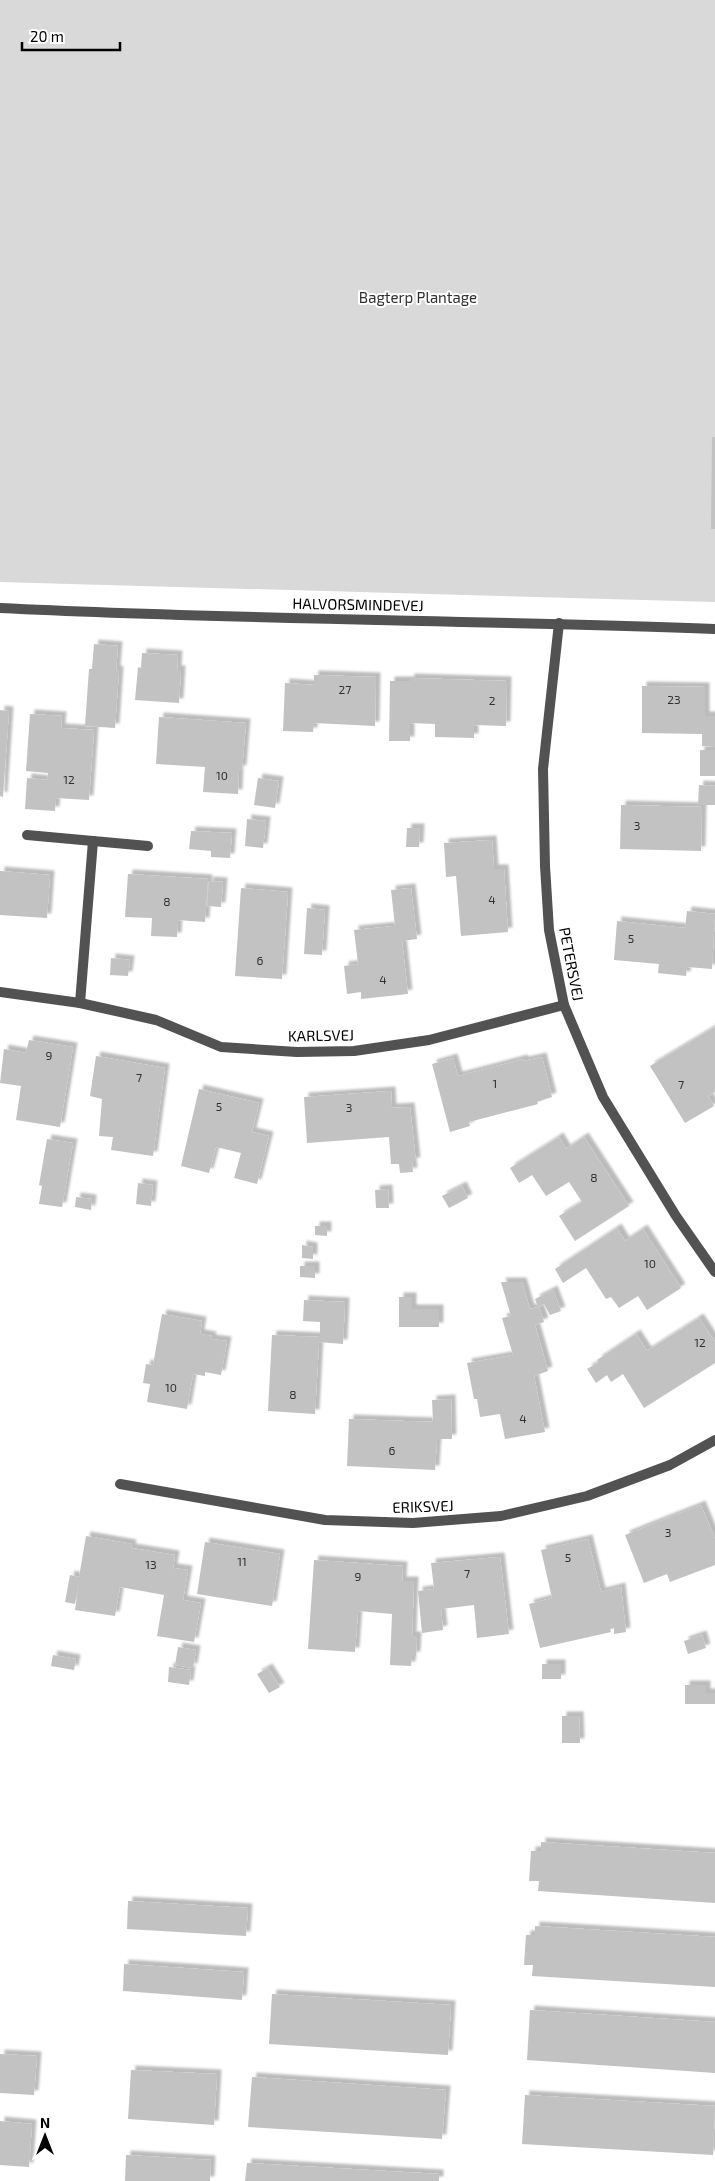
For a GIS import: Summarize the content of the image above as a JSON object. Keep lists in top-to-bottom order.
{
  "streets": {
    "street": [
      "HALVORSMINDEVEJ",
      "PETERSVEJ",
      "KARLSVEJ",
      "ERIKSVEJ"
    ]
  },
  "crossings": [
    ["HALVORSMINDEVEJ", "PETERSVEJ"],
    ["PETERSVEJ", "KARLSVEJ"]
  ],
  "parks": ["Bagterp Plantage"],
  "house_numbers": [
    "27",
    "23",
    "2",
    "10",
    "12",
    "3",
    "4",
    "8",
    "5",
    "6",
    "4",
    "9",
    "7",
    "1",
    "7",
    "5",
    "3",
    "8",
    "10",
    "12",
    "10",
    "8",
    "4",
    "6",
    "3",
    "5",
    "11",
    "13",
    "7",
    "9"
  ],
  "scale_bar": "20 m",
  "north": "top"
}
